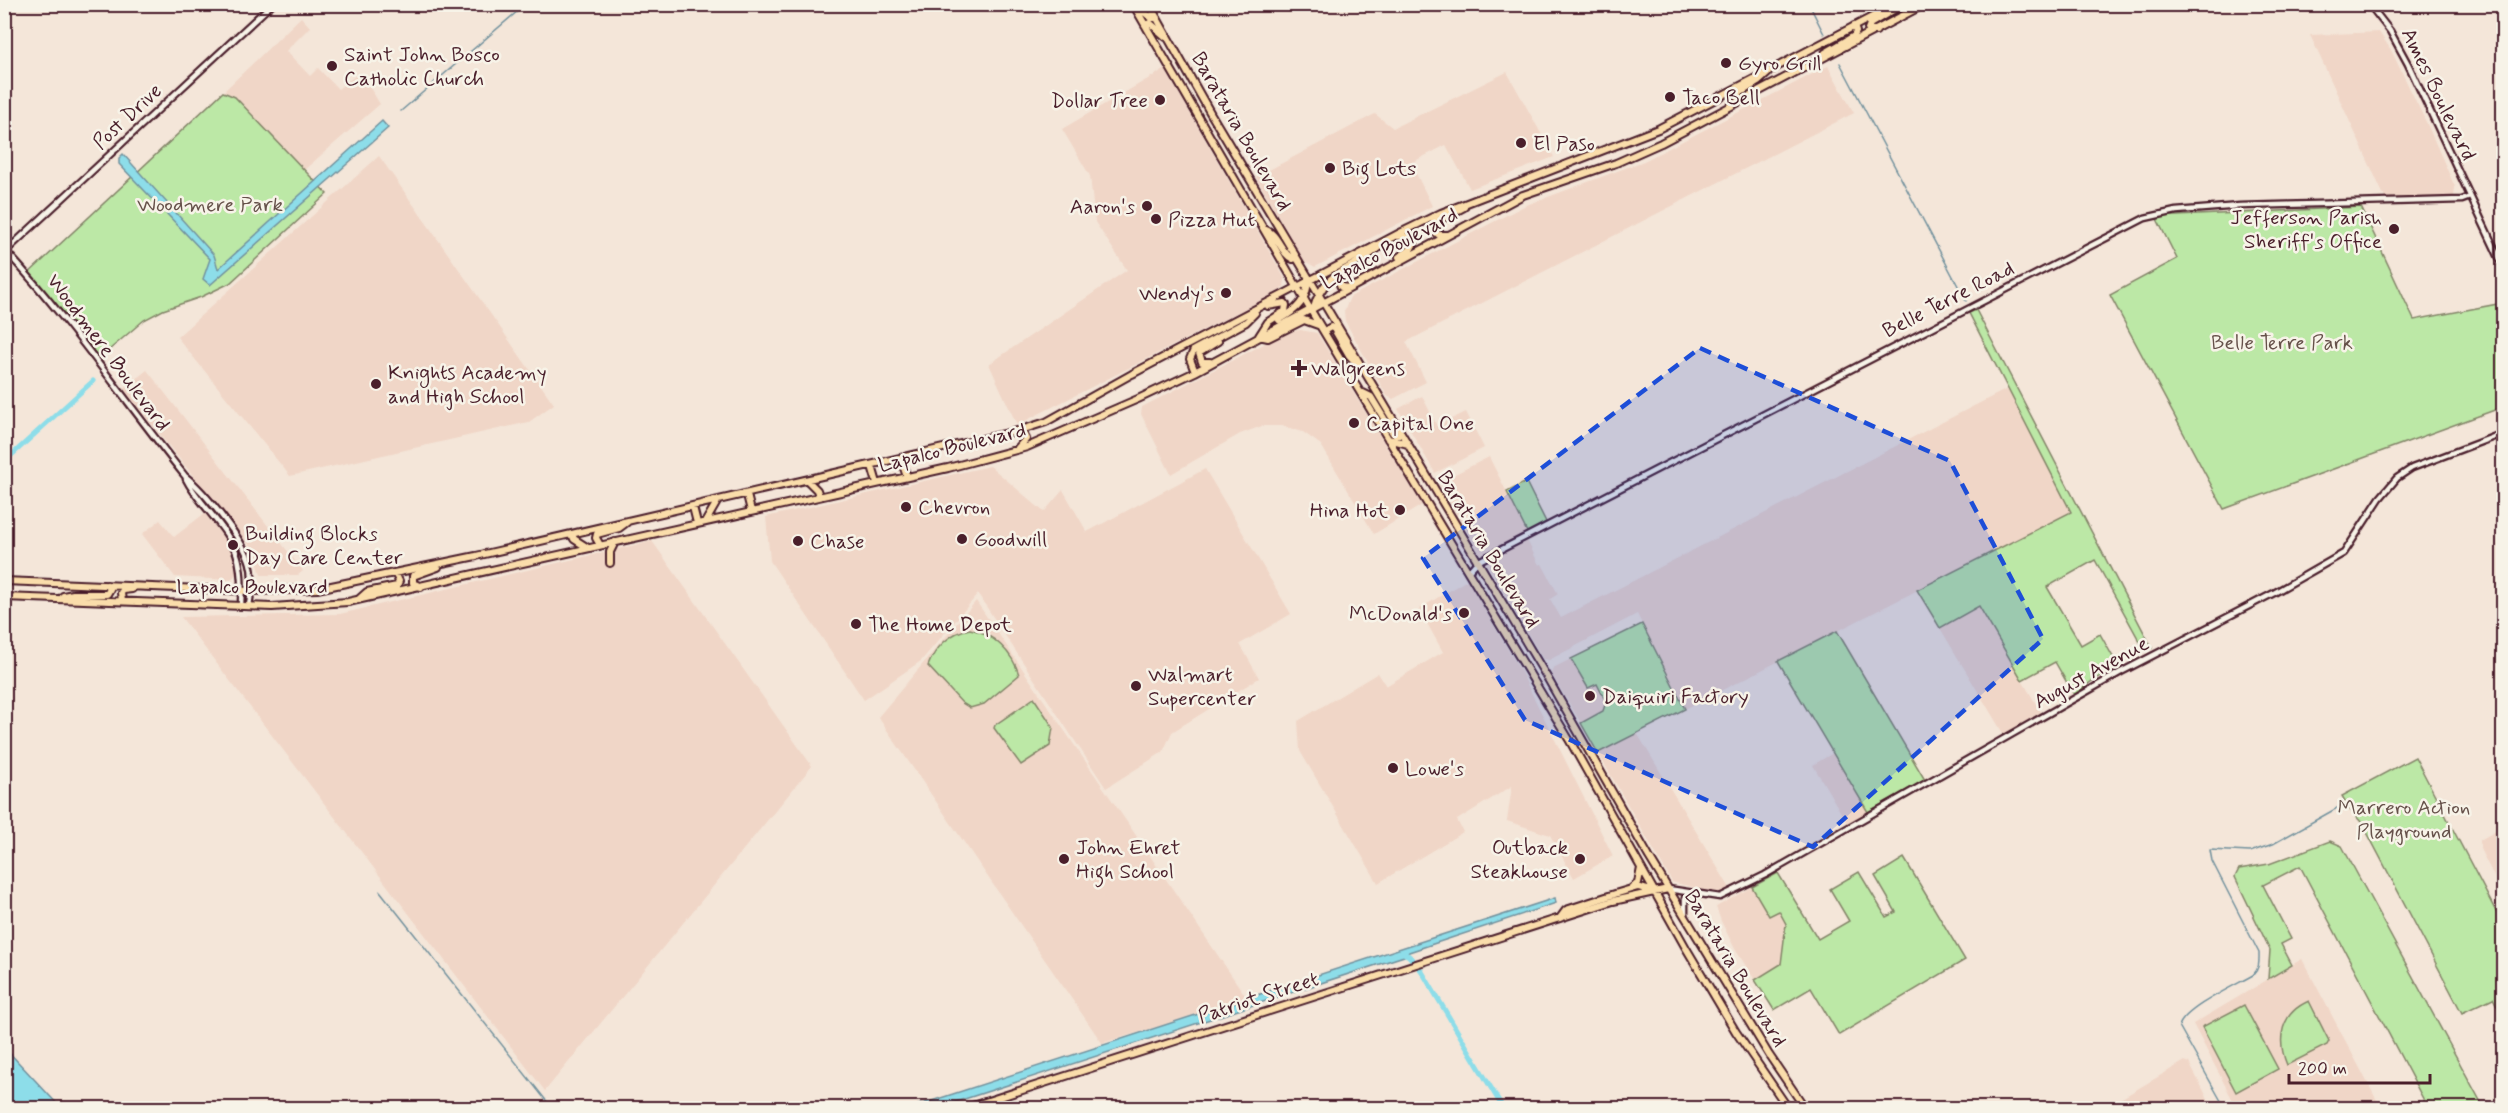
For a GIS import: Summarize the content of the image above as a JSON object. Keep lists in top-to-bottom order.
{
  "streets": {
    "main road": ["Barataria Boulevard", "Lapalco Boulevard", "Patriot Street"],
    "street": [
      "Ames Boulevard",
      "Post Drive",
      "Belle Terre Road",
      "Woodmere Boulevard",
      "August Avenue"
    ]
  },
  "crossings": [
    ["Ames Boulevard", "Belle Terre Road"],
    ["Post Drive", "Woodmere Boulevard"],
    ["Barataria Boulevard", "Lapalco Boulevard"],
    ["Barataria Boulevard", "Belle Terre Road"],
    ["Barataria Boulevard", "August Avenue"],
    ["Barataria Boulevard", "Patriot Street"],
    ["Lapalco Boulevard", "Woodmere Boulevard"],
    ["August Avenue", "Patriot Street"]
  ],
  "parks": ["Woodmere Park", "Belle Terre Park", "Marrero Action Playground"],
  "places": {
    "other": [
      "Gyro Grill",
      "Saint John Bosco Catholic Church",
      "Taco Bell",
      "Dollar Tree",
      "El Paso",
      "Big Lots",
      "Aaron's",
      "Pizza Hut",
      "Jefferson Parish Sheriff's Office",
      "Wendy's",
      "Knights Academy and High School",
      "Capital One",
      "Chevron",
      "Hina Hot",
      "Goodwill",
      "Chase",
      "Building Blocks Day Care Center",
      "McDonald's",
      "The Home Depot",
      "Walmart Supercenter",
      "Daiquiri Factory",
      "Lowe's",
      "John Ehret High School",
      "Outback Steakhouse"
    ],
    "health": ["Walgreens"]
  },
  "scale_bar": "200 m"
}
